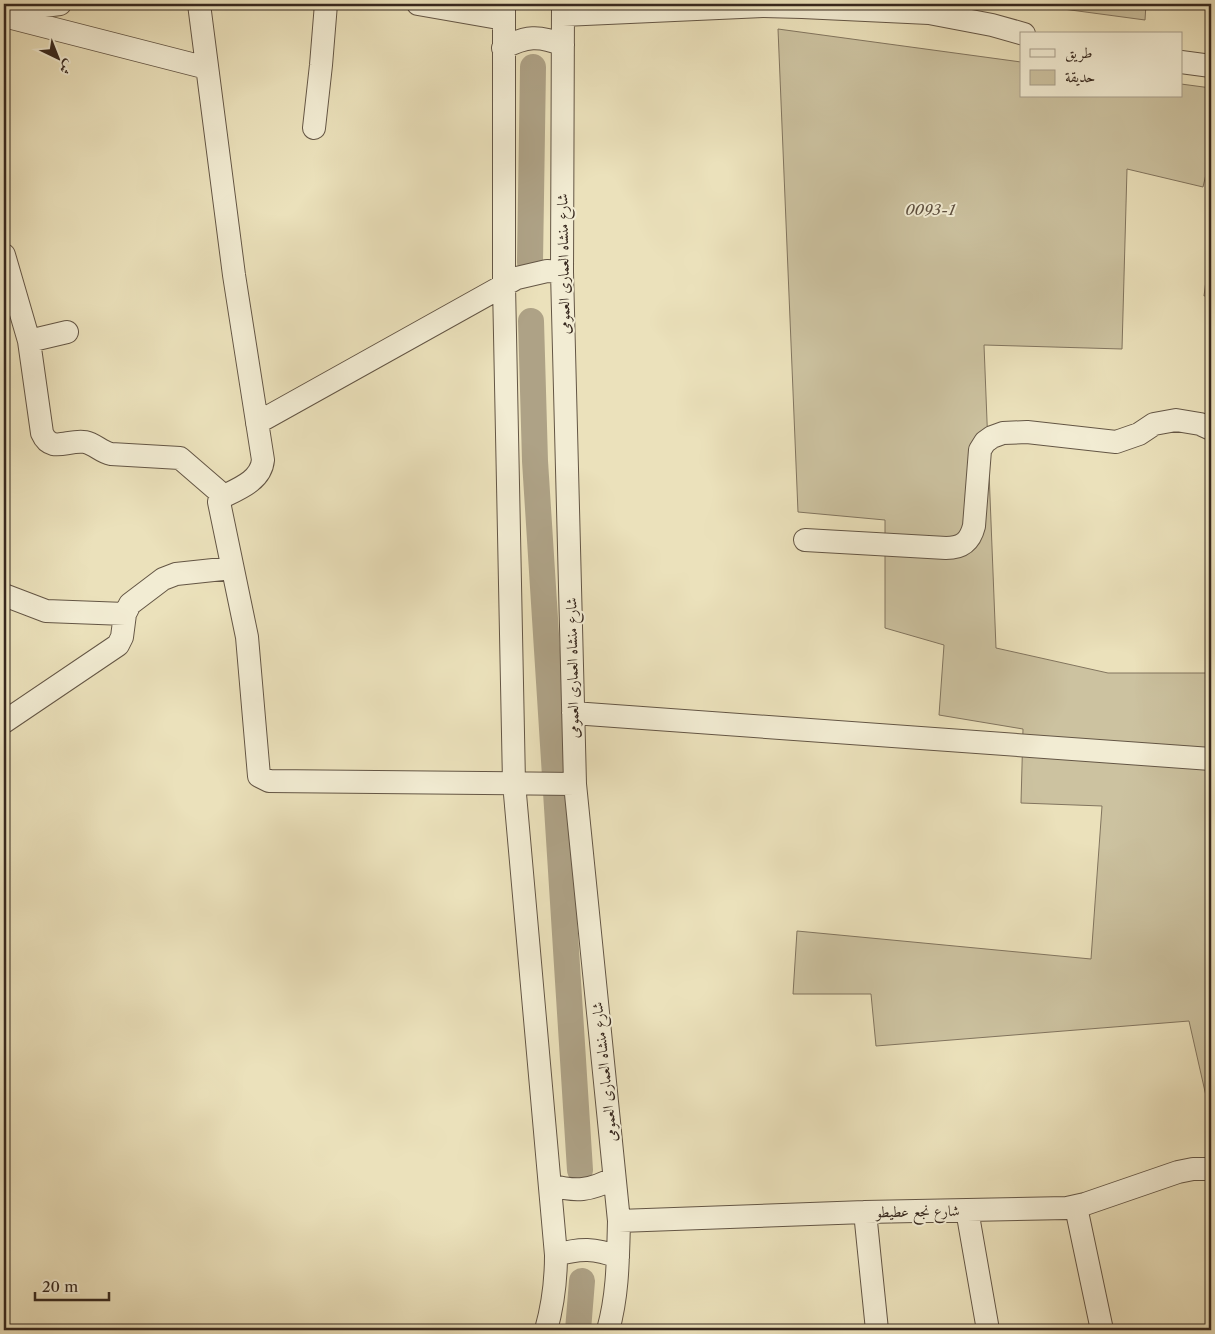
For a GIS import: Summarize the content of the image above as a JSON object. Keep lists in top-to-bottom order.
{
  "streets": {
    "street": ["شارع منشاه العمارى العمومى", "شارع نجع عطيطو"]
  },
  "crossings": [
    ["شارع منشاه العمارى العمومى", "شارع نجع عطيطو"]
  ],
  "parks": ["0093-1"],
  "legend": ["طريق", "حديقة"],
  "scale_bar": "20 m",
  "north": "bottom right"
}
